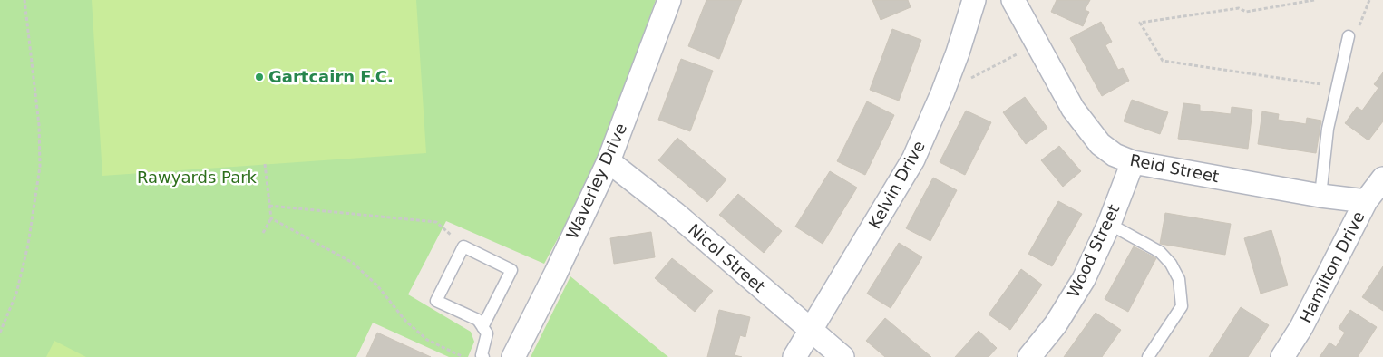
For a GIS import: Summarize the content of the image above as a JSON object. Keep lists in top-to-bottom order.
{
  "streets": {
    "street": [
      "Reid Street",
      "Waverley Drive",
      "Kelvin Drive",
      "Wood Street",
      "Nicol Street",
      "Hamilton Drive"
    ]
  },
  "crossings": [
    ["Reid Street", "Wood Street"],
    ["Reid Street", "Hamilton Drive"],
    ["Waverley Drive", "Nicol Street"],
    ["Kelvin Drive", "Nicol Street"]
  ],
  "parks": ["Rawyards Park"],
  "places": ["Gartcairn F.C."]
}
